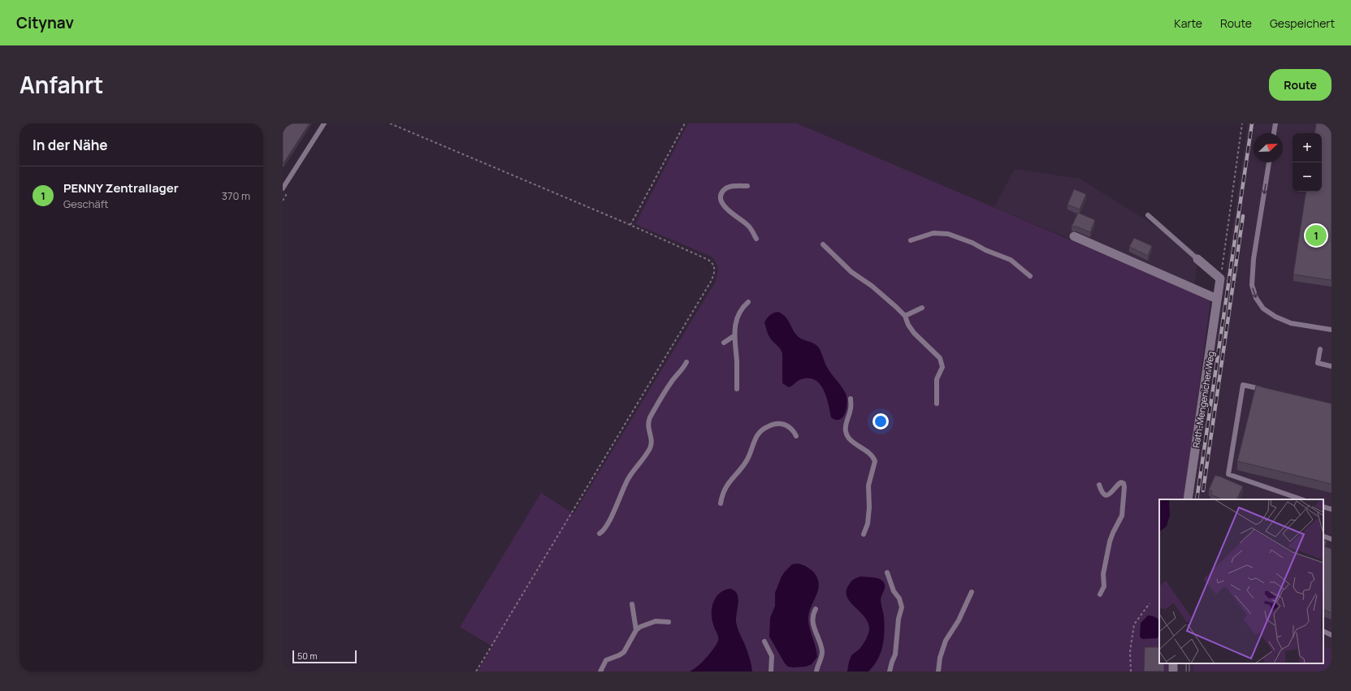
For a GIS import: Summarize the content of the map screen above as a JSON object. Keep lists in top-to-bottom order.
{
  "streets": {
    "street": ["Rath-Mengenicher Weg"]
  },
  "scale_bar": "50 m",
  "north": "top right",
  "page": {
    "header": "Citynav",
    "nav": ["Karte", "Route", "Gespeichert"],
    "title": "Anfahrt",
    "buttons": "Route",
    "heading": "In der Nähe",
    "map_buttons": ["+", "−"],
    "list": [
      {
        "mark": "1",
        "name": "PENNY Zentrallager",
        "note": "Geschäft",
        "value": "370 m"
      }
    ],
    "pins": "1",
    "scale": "50 m"
  }
}
